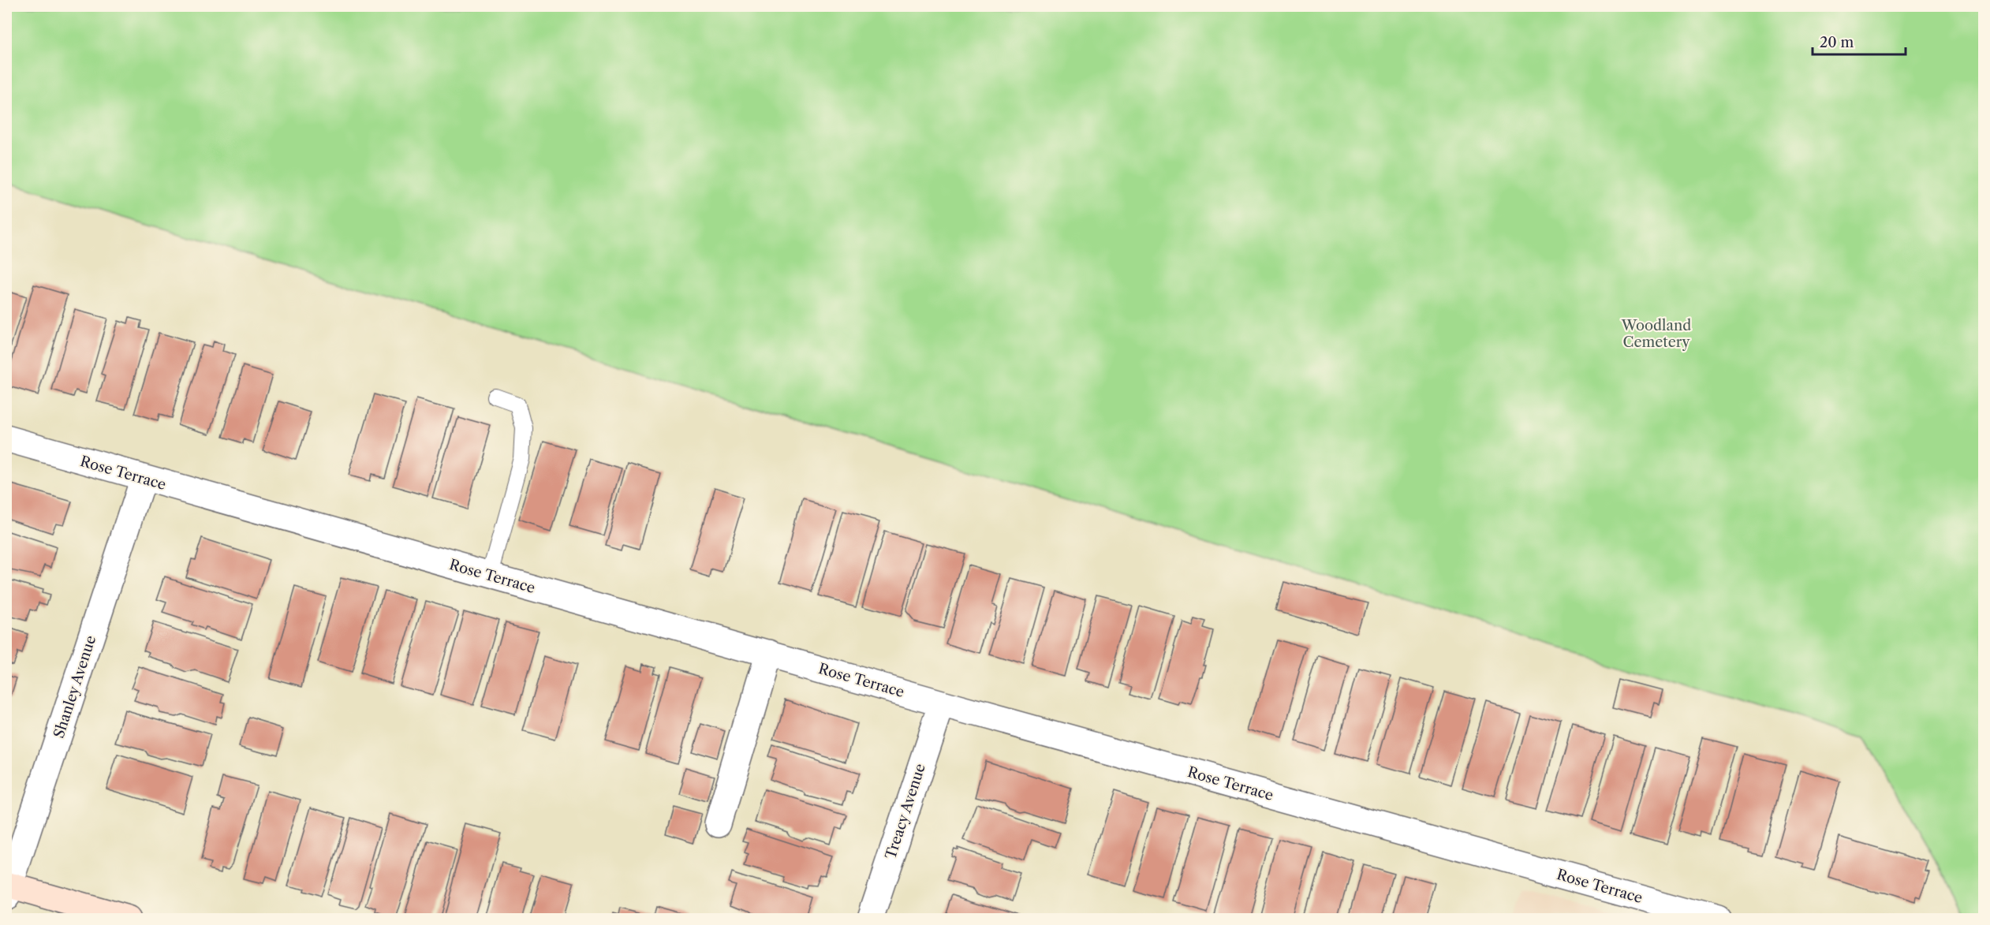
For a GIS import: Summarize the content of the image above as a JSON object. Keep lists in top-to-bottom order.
{
  "streets": {
    "street": ["Rose Terrace", "Shanley Avenue", "Treacy Avenue"]
  },
  "crossings": [
    ["Rose Terrace", "Shanley Avenue"],
    ["Rose Terrace", "Treacy Avenue"]
  ],
  "parks": ["Woodland Cemetery"],
  "scale_bar": "20 m"
}
